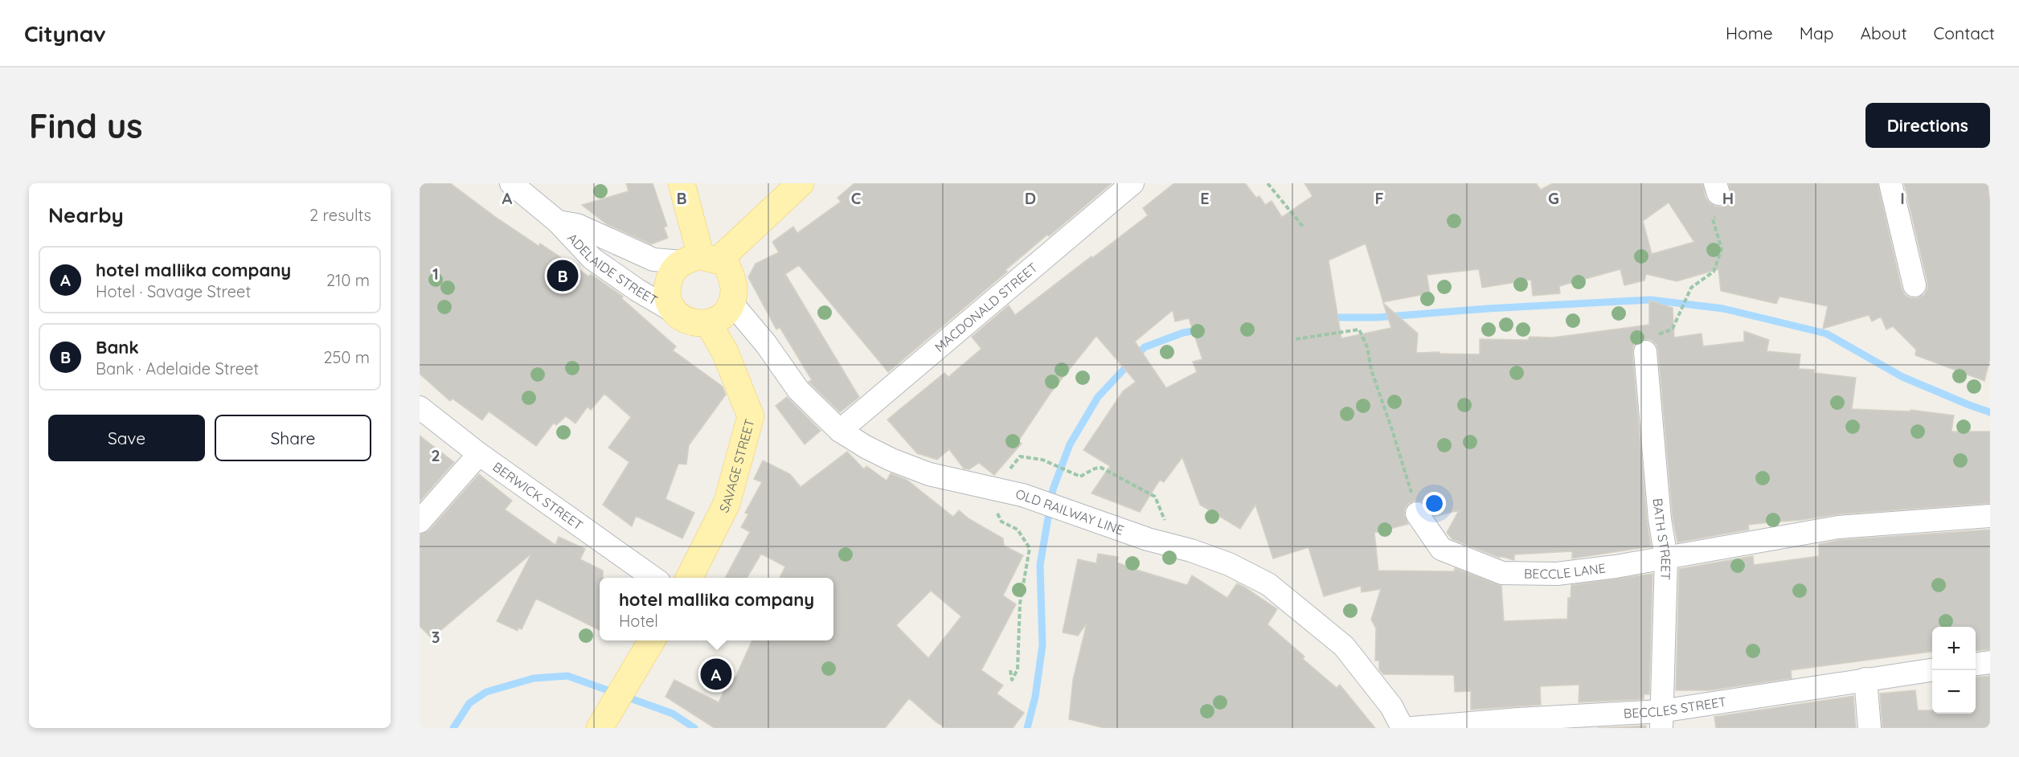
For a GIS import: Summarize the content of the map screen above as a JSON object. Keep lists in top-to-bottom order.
{
  "streets": {
    "main road": ["SAVAGE STREET"],
    "street": [
      "ADELAIDE STREET",
      "MACDONALD STREET",
      "BERWICK STREET",
      "OLD RAILWAY LINE",
      "BATH STREET",
      "BECCLE LANE",
      "BECCLES STREET"
    ]
  },
  "crossings": [
    ["ADELAIDE STREET", "SAVAGE STREET"],
    ["ADELAIDE STREET", "OLD RAILWAY LINE"],
    ["MACDONALD STREET", "OLD RAILWAY LINE"],
    ["SAVAGE STREET", "OLD RAILWAY LINE"],
    ["BATH STREET", "BECCLE LANE"],
    ["BATH STREET", "BECCLES STREET"]
  ],
  "page": {
    "header": "Citynav",
    "nav": [
      "Home",
      "Map",
      "About",
      "Contact"
    ],
    "buttons": [
      "Directions",
      ["Save", "Share"]
    ],
    "title": "Find us",
    "heading": ["Nearby", "2 results"],
    "list": [
      {
        "mark": "A",
        "name": "hotel mallika company",
        "note": "Hotel · Savage Street",
        "value": "210 m"
      },
      {
        "mark": "B",
        "name": "Bank",
        "note": "Bank · Adelaide Street",
        "value": "250 m"
      }
    ],
    "pins": ["B", "A"],
    "popup": ["hotel mallika company", "Hotel"],
    "map_buttons": ["+", "−"]
  },
  "grid": {
    "columns": [
      "A",
      "B",
      "C",
      "D",
      "E",
      "F",
      "G",
      "H",
      "I"
    ],
    "rows": ["1", "2", "3"]
  }
}
